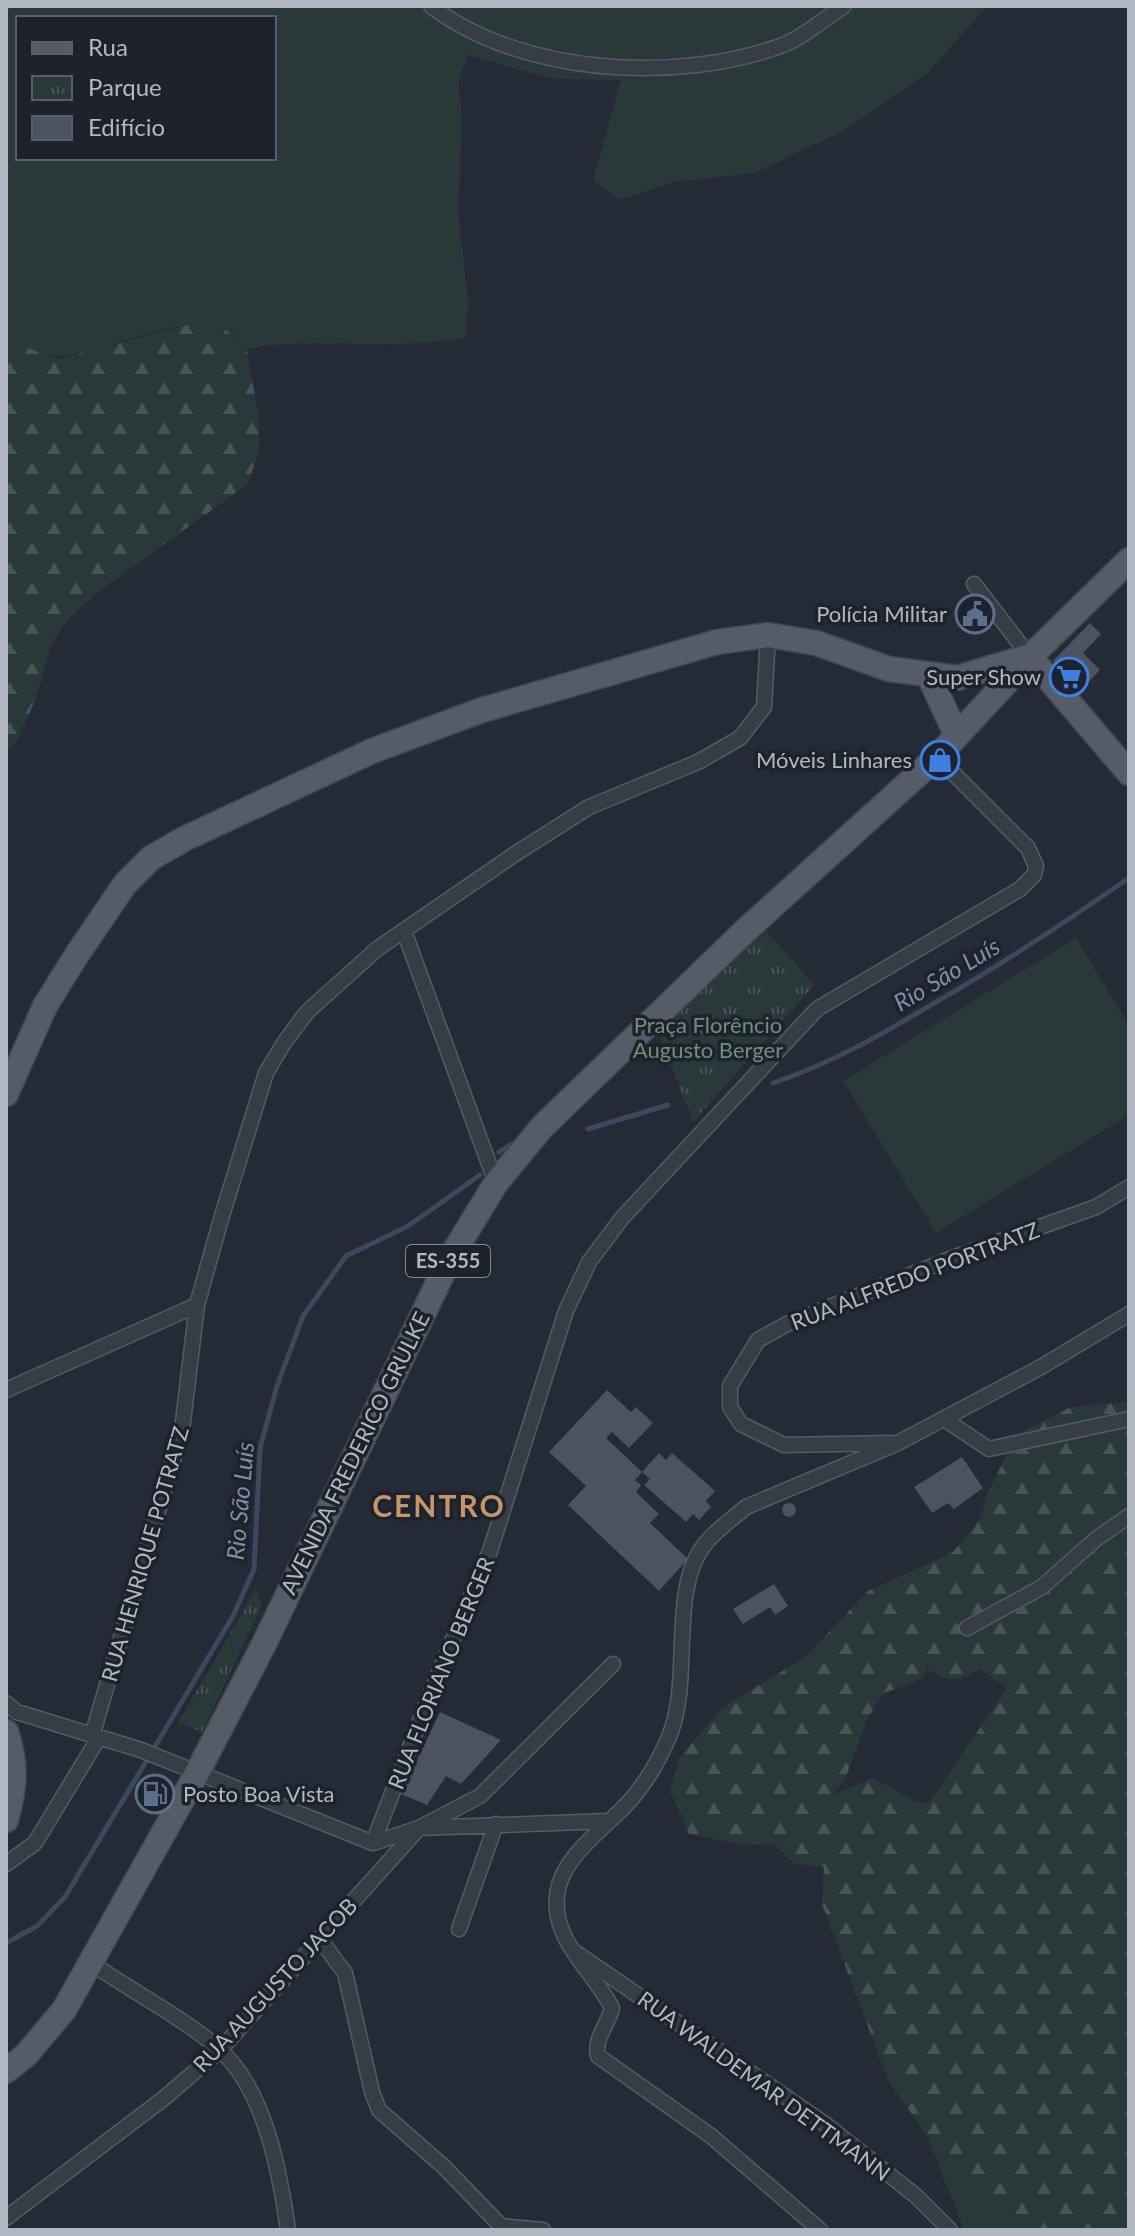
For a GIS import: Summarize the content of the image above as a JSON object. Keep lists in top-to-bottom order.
{
  "streets": {
    "main road": ["ES-355", "AVENIDA FREDERICO GRULKE"],
    "street": [
      "RUA ALFREDO PORTRATZ",
      "RUA HENRIQUE POTRATZ",
      "RUA FLORIANO BERGER",
      "RUA AUGUSTO JACOB",
      "RUA WALDEMAR DETTMANN"
    ]
  },
  "crossings": [
    ["RUA ALFREDO PORTRATZ", "RUA WALDEMAR DETTMANN"],
    ["AVENIDA FREDERICO GRULKE", "RUA FLORIANO BERGER"]
  ],
  "districts": ["CENTRO"],
  "water": ["Rio São Luís"],
  "parks": ["Praça Florêncio Augusto Berger"],
  "places": {
    "public building": ["Polícia Militar"],
    "supermarket": ["Super Show"],
    "shop": ["Móveis Linhares"],
    "fuel station": ["Posto Boa Vista"]
  },
  "legend": ["Rua", "Parque", "Edifício"]
}
